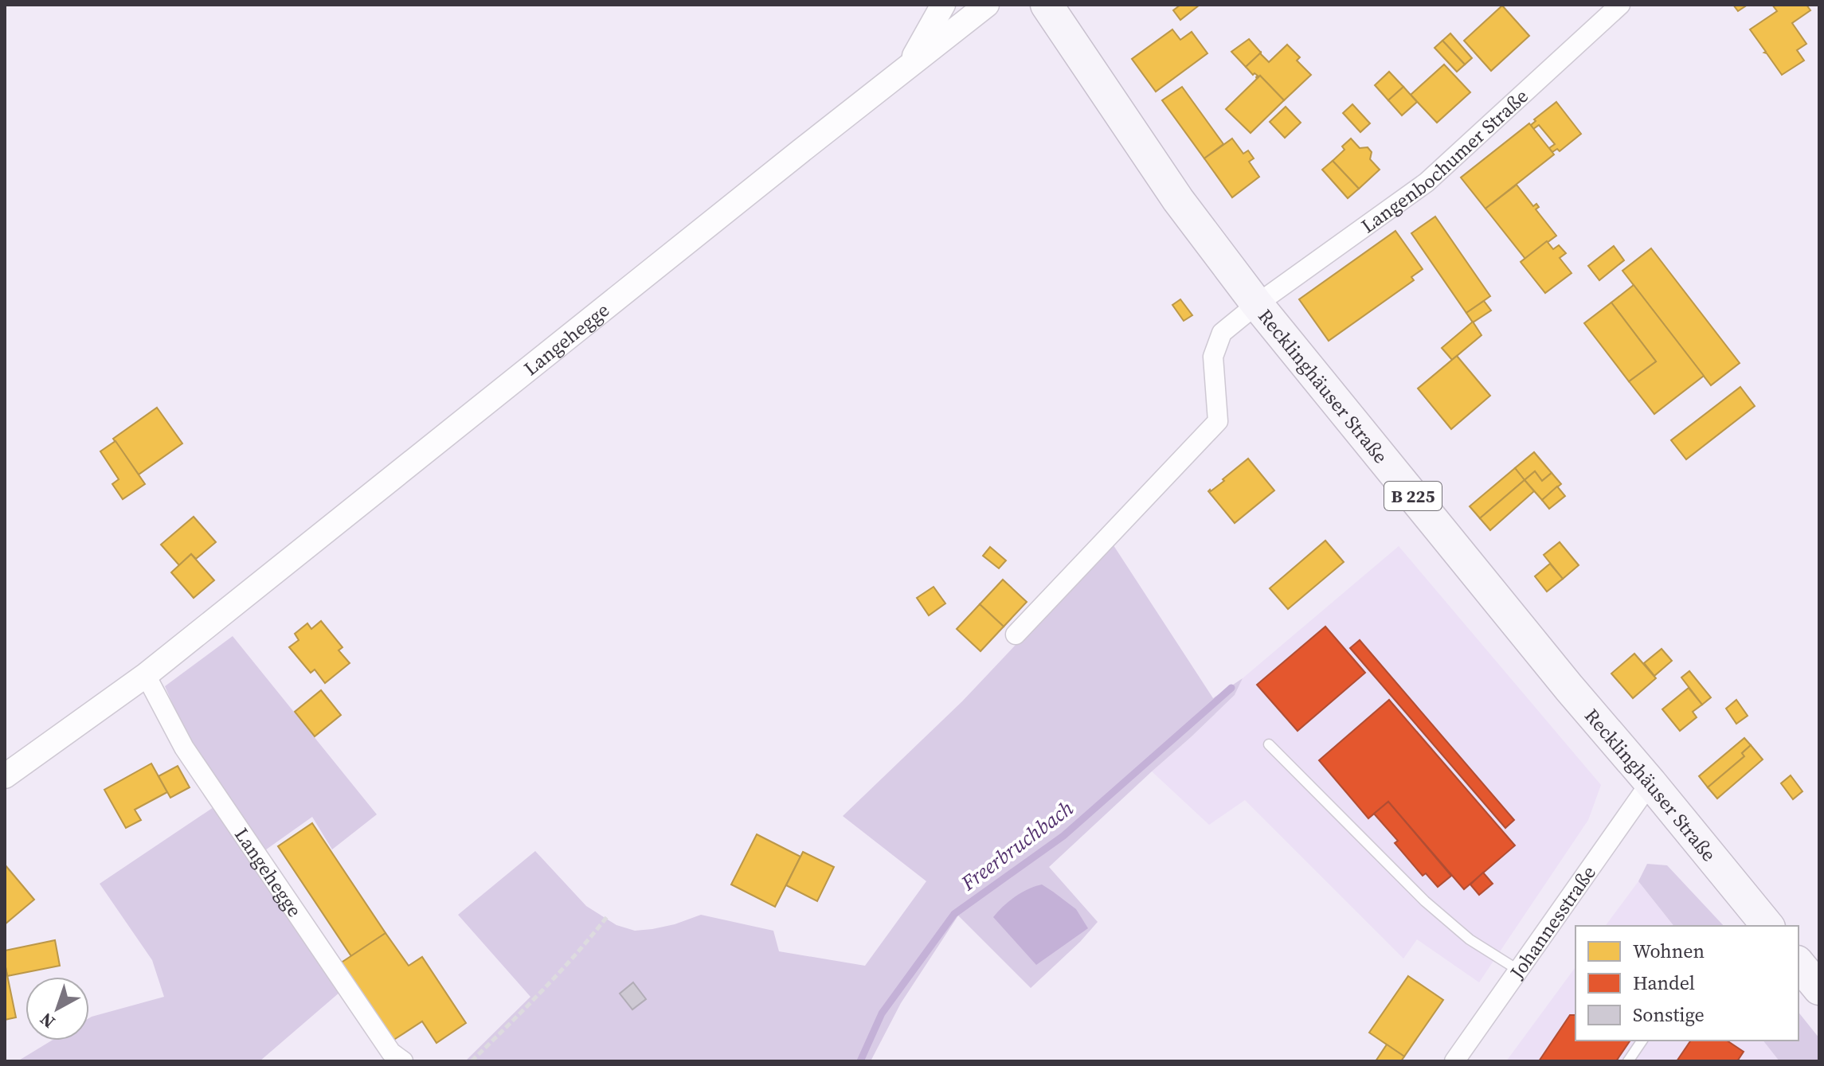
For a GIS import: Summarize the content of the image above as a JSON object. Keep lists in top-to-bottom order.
{
  "streets": {
    "main road": ["Recklinghäuser Straße", "B 225"],
    "street": ["Langenbochumer Straße", "Langehegge", "Johannesstraße"]
  },
  "crossings": [
    ["Langenbochumer Straße", "Recklinghäuser Straße"],
    ["Recklinghäuser Straße", "Johannesstraße"]
  ],
  "water": ["Freerbruchbach"],
  "legend": ["Wohnen", "Handel", "Sonstige"],
  "north": "bottom left"
}
